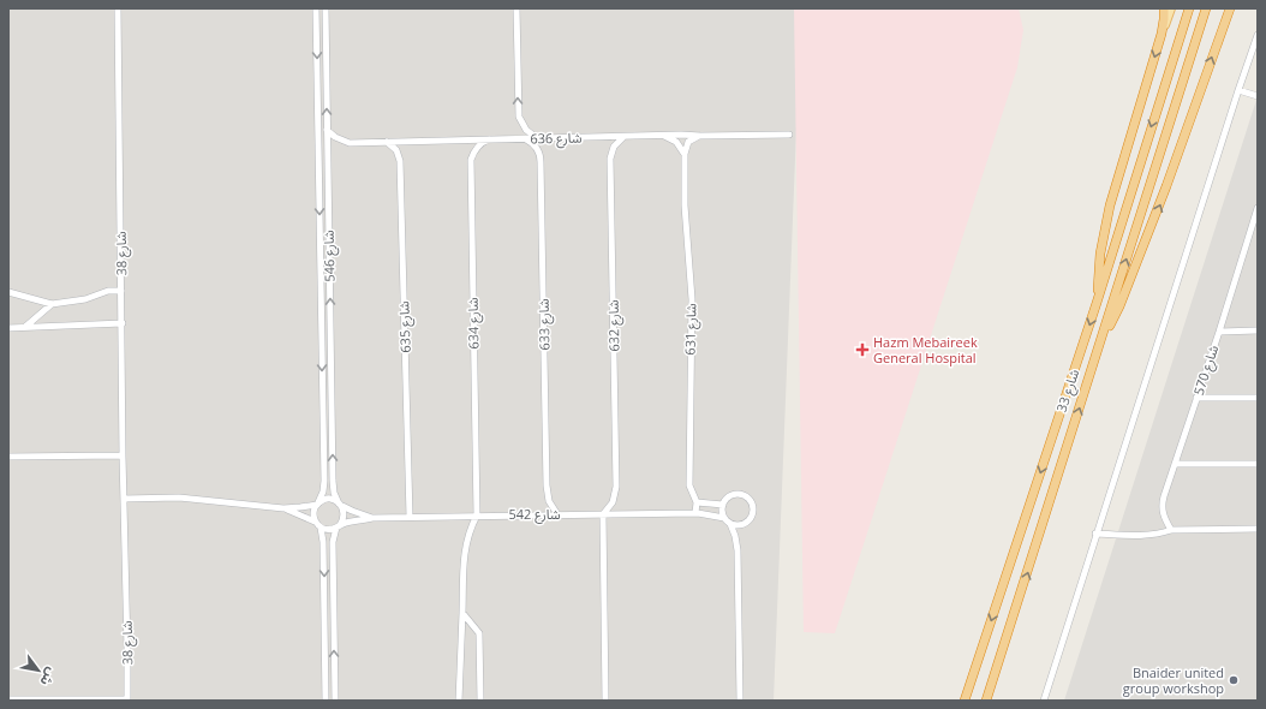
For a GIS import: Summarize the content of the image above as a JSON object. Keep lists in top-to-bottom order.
{
  "streets": {
    "highway": ["شارع 33"],
    "street": [
      "شارع 636",
      "شارع 38",
      "شارع 546",
      "شارع 634",
      "شارع 633",
      "شارع 632",
      "شارع 635",
      "شارع 631",
      "شارع 570",
      "شارع 542"
    ]
  },
  "crossings": [
    ["شارع 636", "شارع 546"],
    ["شارع 636", "شارع 634"],
    ["شارع 636", "شارع 633"],
    ["شارع 636", "شارع 632"],
    ["شارع 636", "شارع 635"],
    ["شارع 546", "شارع 542"],
    ["شارع 634", "شارع 542"],
    ["شارع 633", "شارع 542"],
    ["شارع 632", "شارع 542"],
    ["شارع 635", "شارع 542"]
  ],
  "places": {
    "health": ["Hazm Mebaireek General Hospital"],
    "other": ["Bnaider united group workshop"]
  },
  "north": "bottom right"
}
